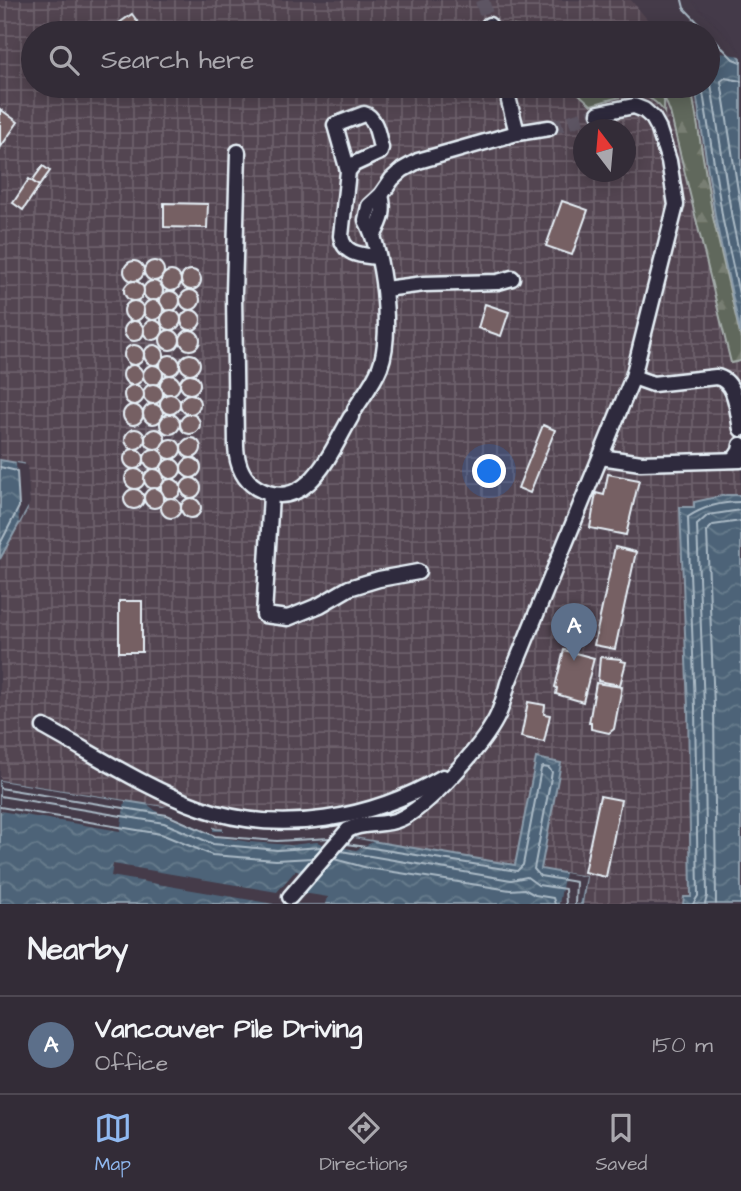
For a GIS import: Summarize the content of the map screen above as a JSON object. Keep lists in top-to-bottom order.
{
  "north": "top",
  "page": {
    "search": "Search here",
    "pins": "A",
    "heading": "Nearby",
    "list": [
      {
        "mark": "A",
        "name": "Vancouver Pile Driving",
        "note": "Office",
        "value": "150 m"
      }
    ],
    "nav": ["Map", "Directions", "Saved"]
  }
}
